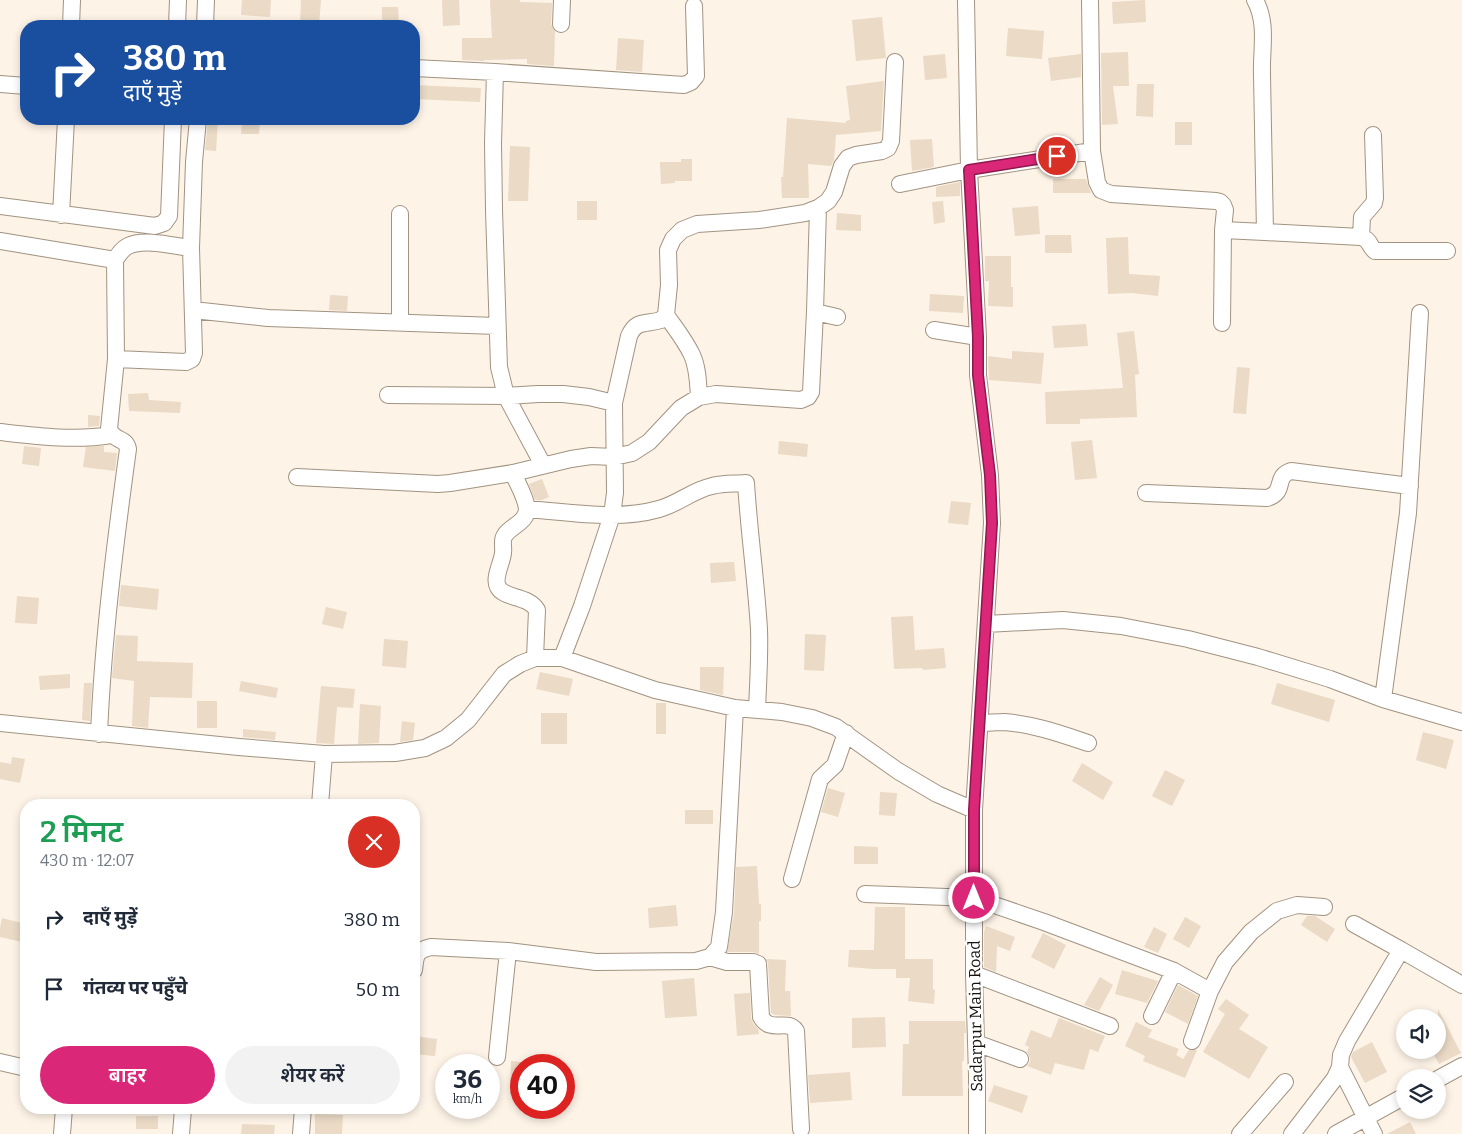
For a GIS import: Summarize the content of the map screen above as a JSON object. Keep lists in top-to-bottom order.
{
  "streets": {
    "street": ["Sadarpur Main Road"]
  },
  "page": {
    "turn": ["380 m", "दाएँ मुड़ें"],
    "heading": ["2 मिनट", "430 m · 12:07"],
    "list": [
      {
        "name": "दाएँ मुड़ें",
        "value": "380 m"
      },
      {
        "name": "गंतव्य पर पहुँचे",
        "value": "50 m"
      }
    ],
    "buttons": ["बाहर", "शेयर करें"],
    "speed": "36 km/h",
    "limit": "40"
  }
}
